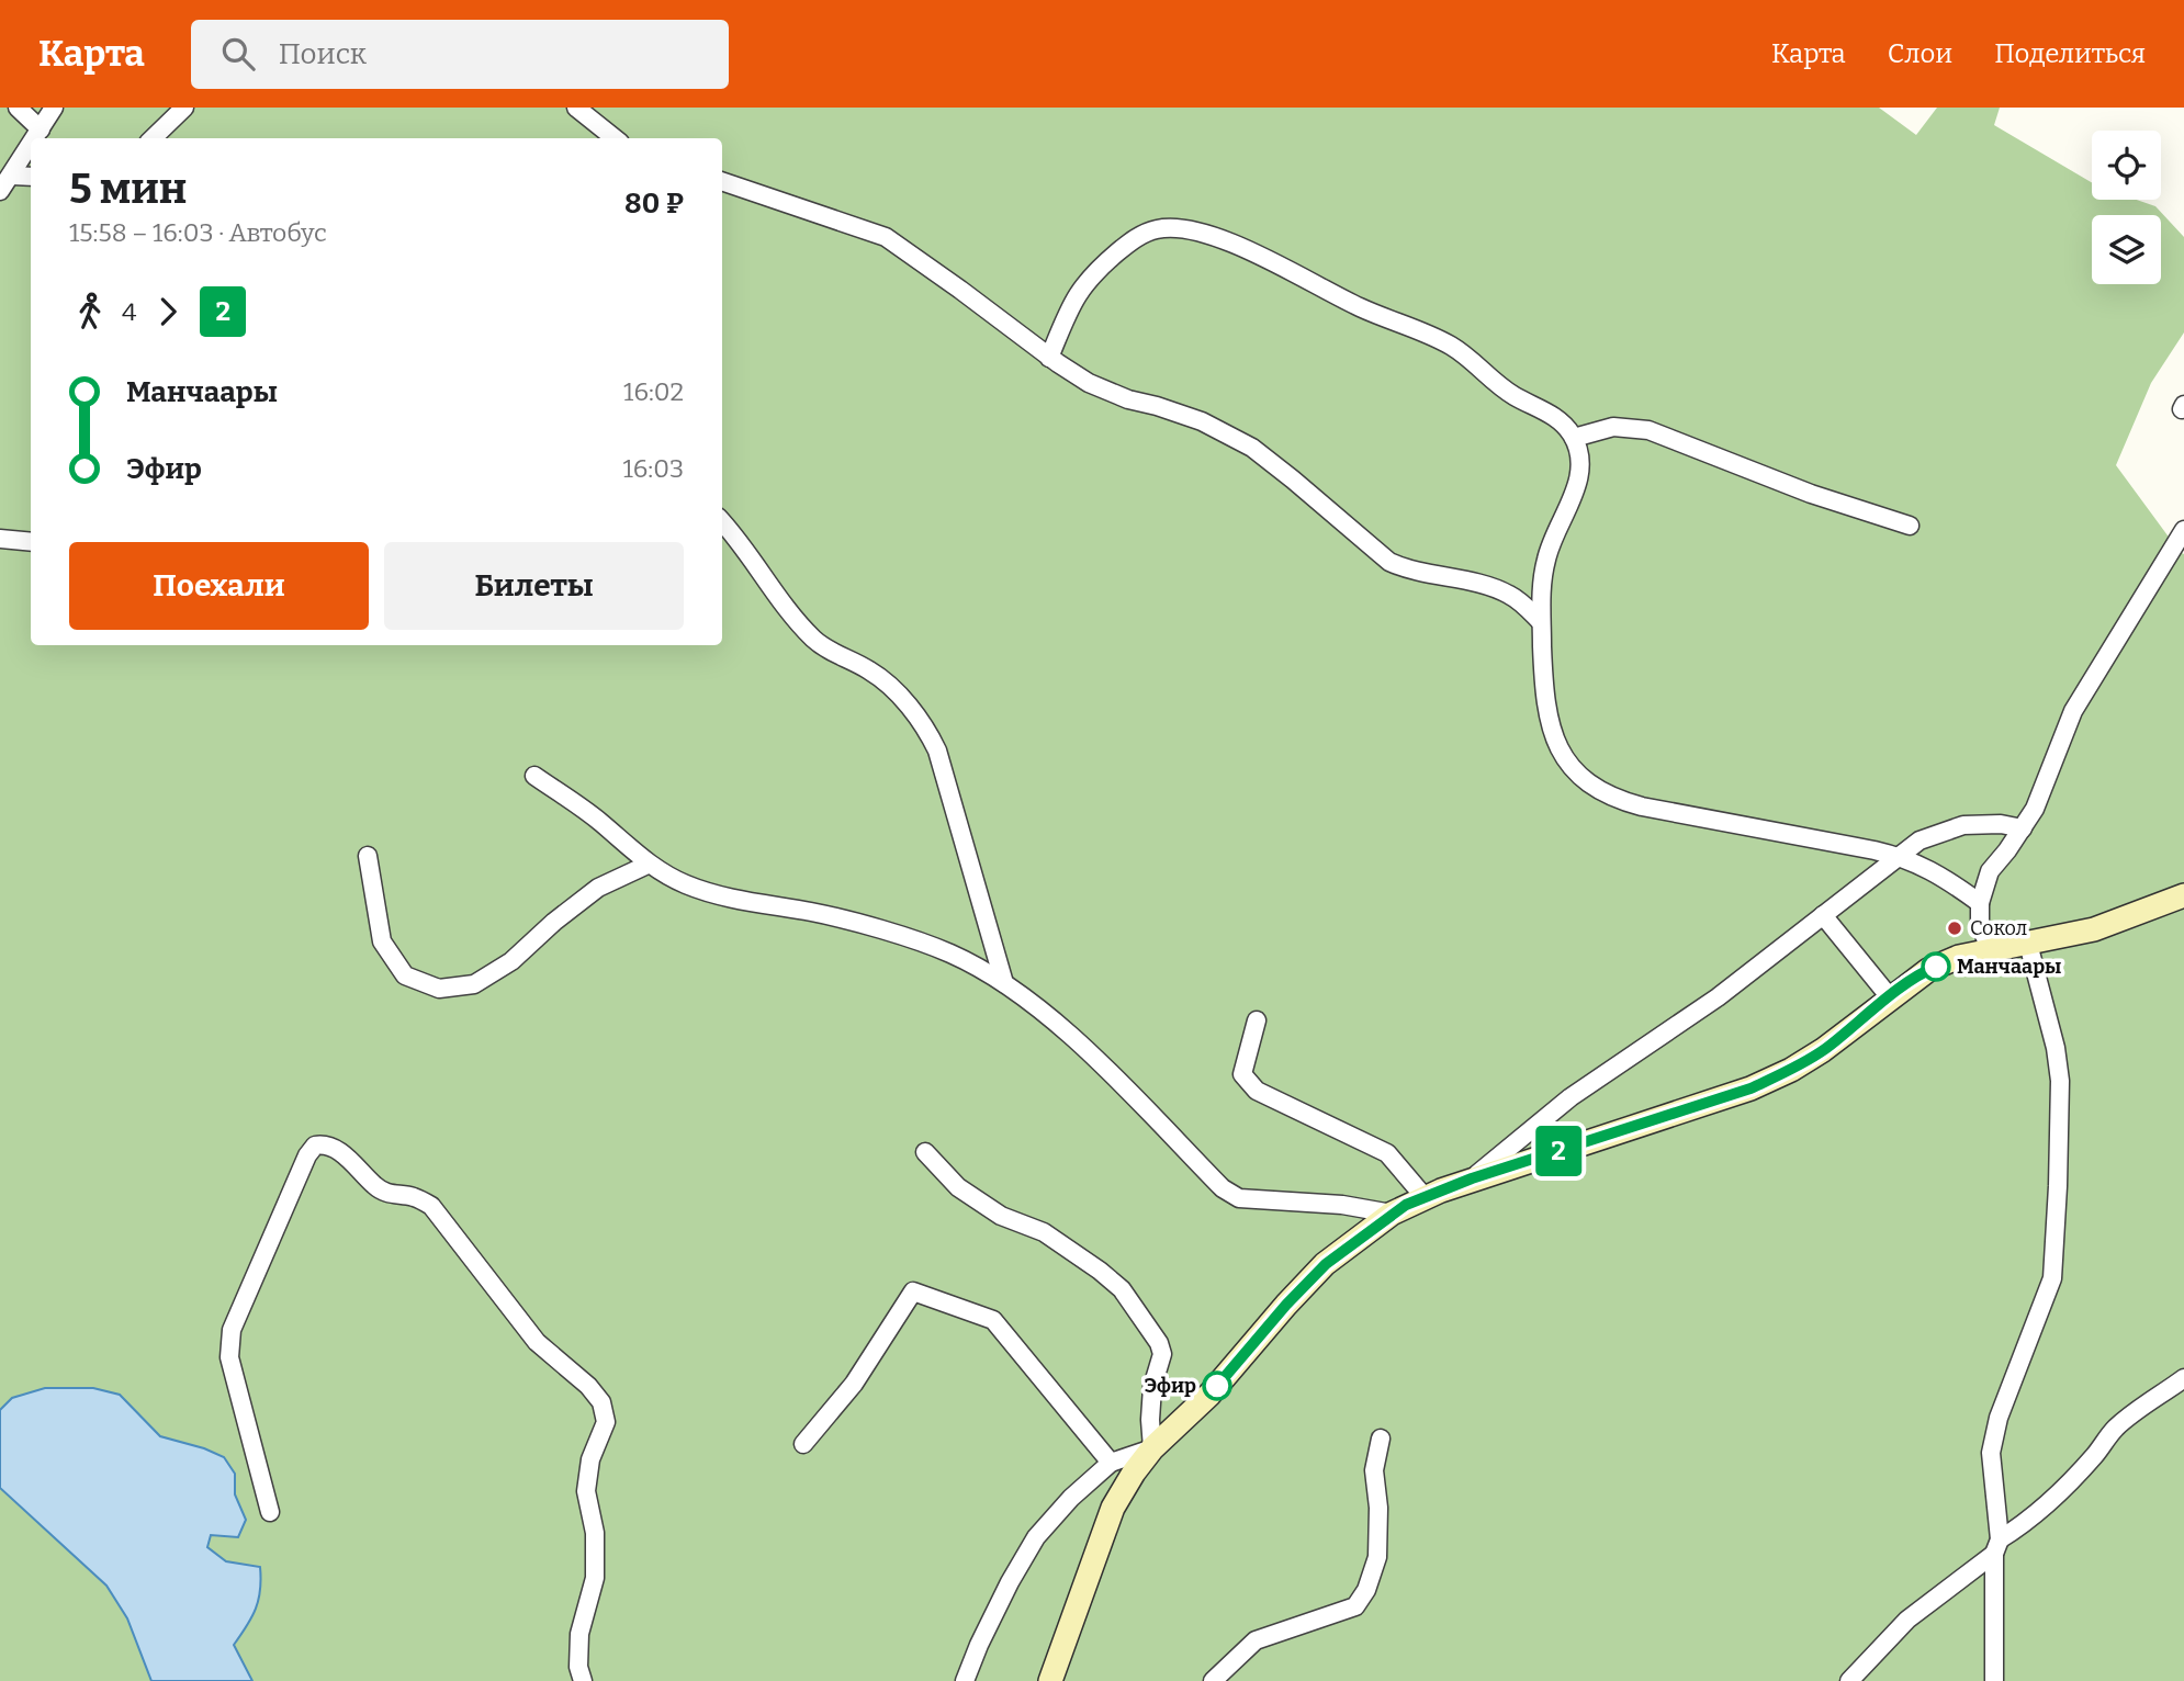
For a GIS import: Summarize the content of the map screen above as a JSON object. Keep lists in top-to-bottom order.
{
  "places": ["Сокол", "Манчаары", "Эфир"],
  "lines": ["bus line 2"],
  "page": {
    "header": "Карта",
    "search": "Поиск",
    "nav": ["Карта", "Слои", "Поделиться"],
    "on_map": "2",
    "heading": ["5 мин", "15:58 – 16:03 · Автобус", "80 ₽"],
    "legs": ["4", "2"],
    "list": [
      {
        "name": "Манчаары",
        "value": "16:02"
      },
      {
        "name": "Эфир",
        "value": "16:03"
      }
    ],
    "buttons": ["Поехали", "Билеты"]
  }
}
